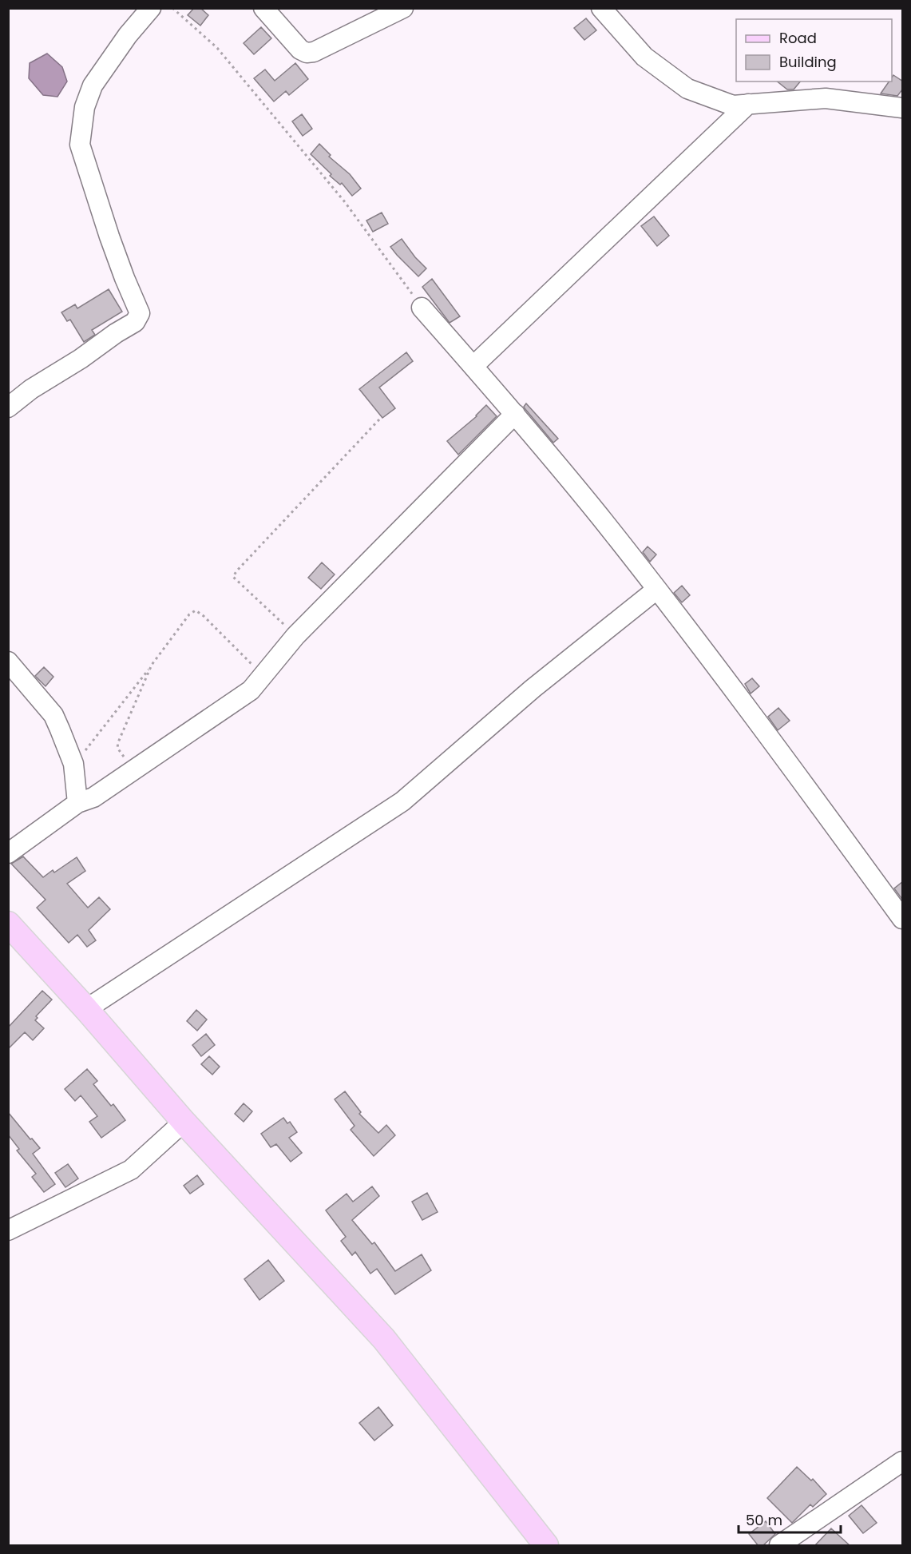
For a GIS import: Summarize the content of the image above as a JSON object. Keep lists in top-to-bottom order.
{
  "legend": ["Road", "Building"],
  "scale_bar": "50 m"
}
